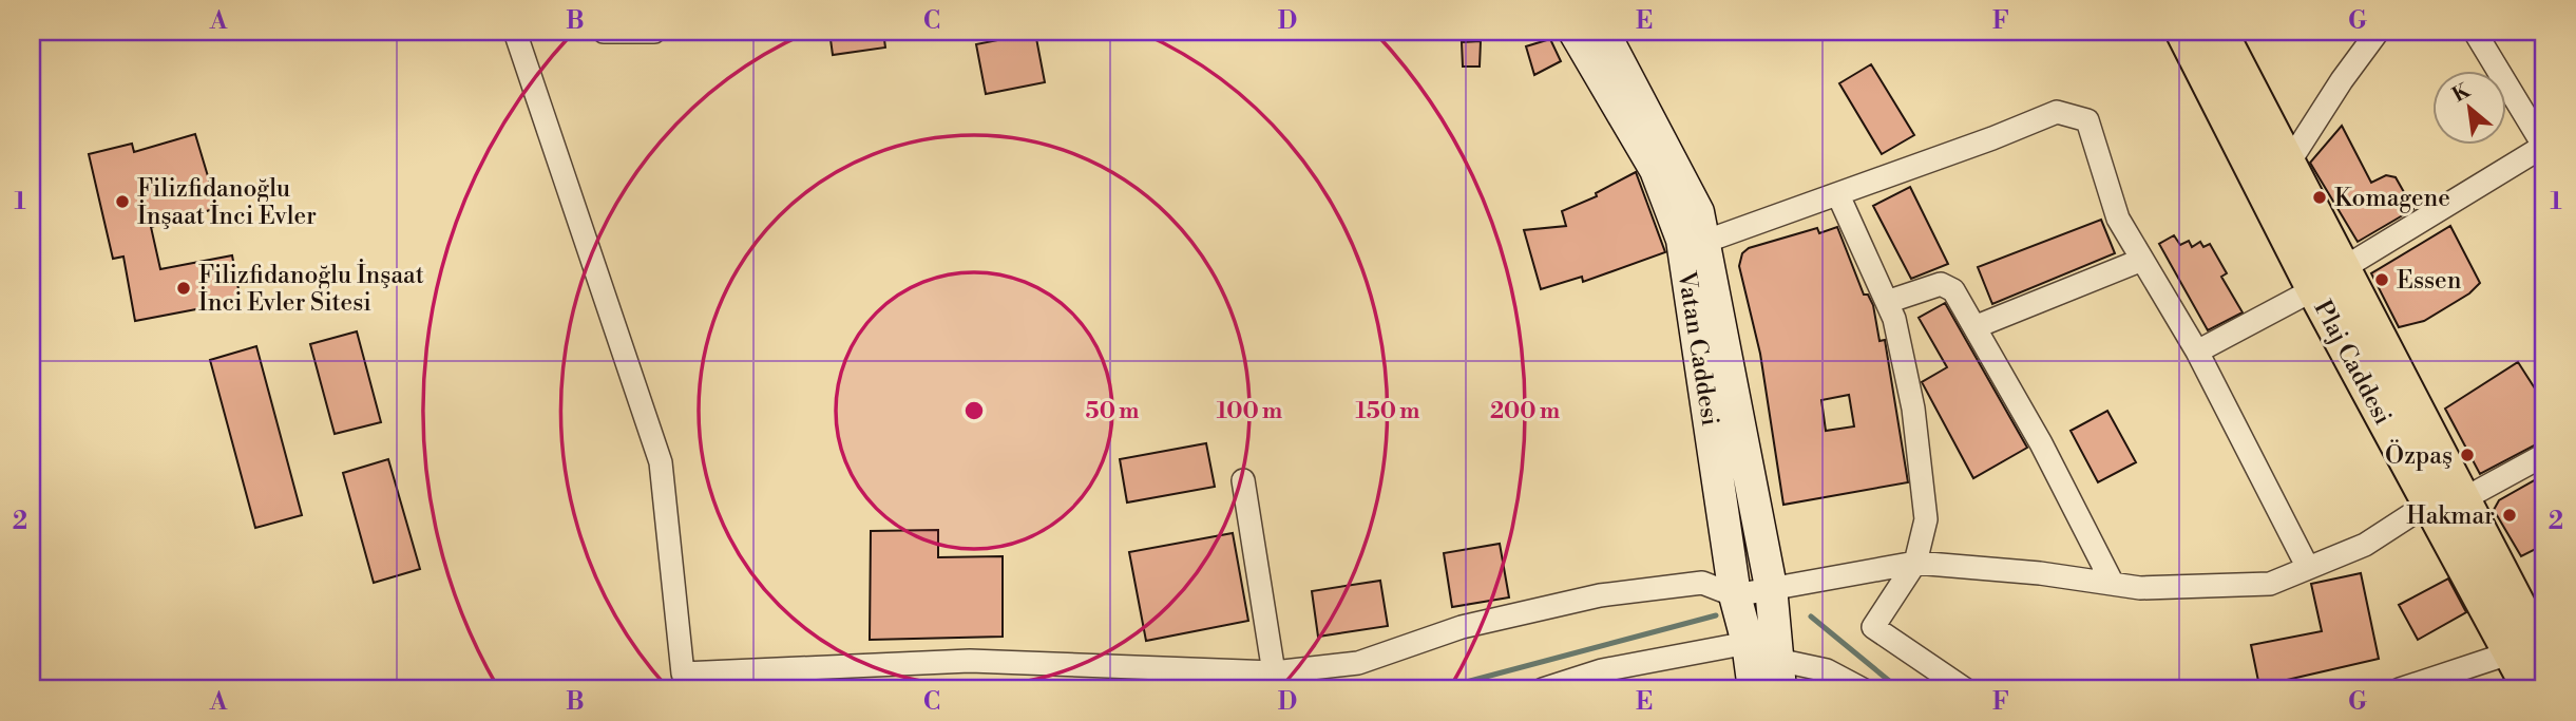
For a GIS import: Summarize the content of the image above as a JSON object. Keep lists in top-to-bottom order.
{
  "streets": {
    "main road": ["Vatan Caddesi", "Plaj Caddesi"]
  },
  "places": [
    "Komagene",
    "Filizfidanoğlu İnşaat İnci Evler",
    "Essen",
    "Filizfidanoğlu İnşaat İnci Evler Sitesi",
    "Özpaş",
    "Hakmar"
  ],
  "north": "top left",
  "grid": {
    "columns": [
      "A",
      "B",
      "C",
      "D",
      "E",
      "F",
      "G"
    ],
    "rows": ["1", "2"]
  },
  "rings": [
    "50 m",
    "100 m",
    "150 m",
    "200 m"
  ]
}
